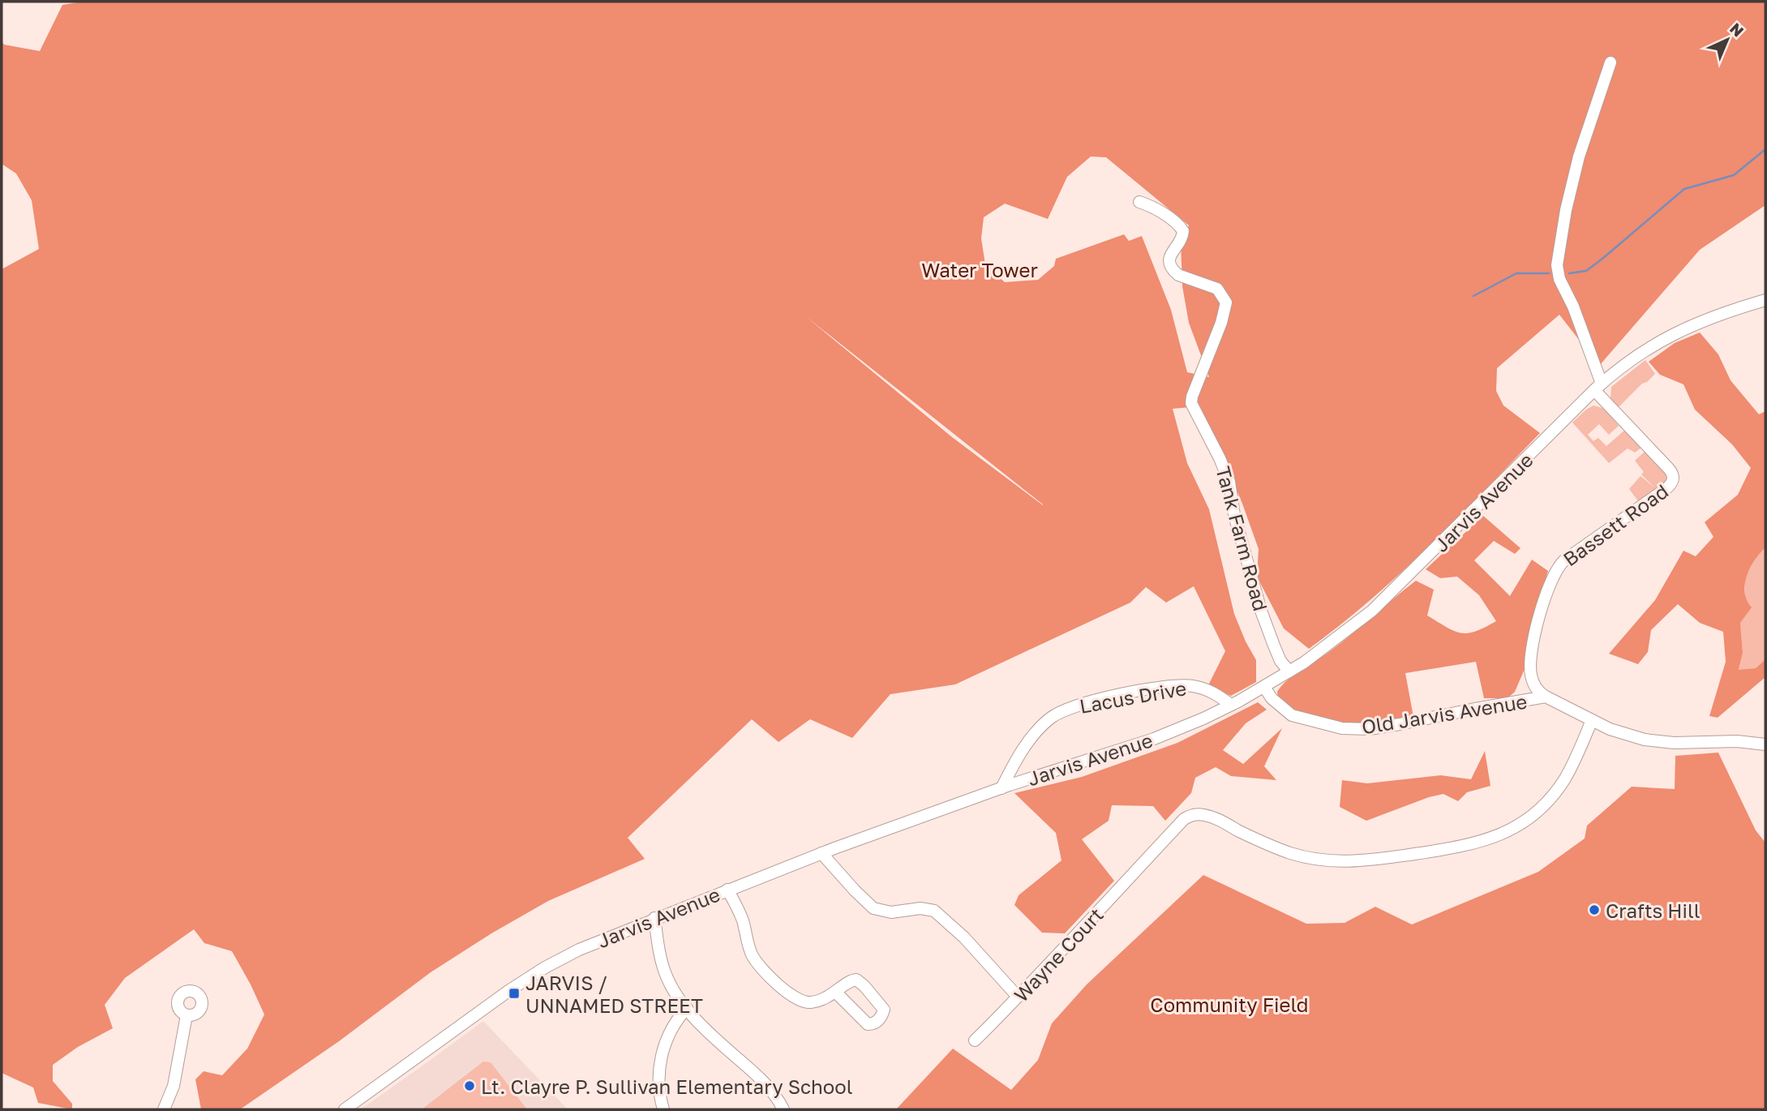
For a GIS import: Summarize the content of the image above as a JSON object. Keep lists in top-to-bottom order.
{
  "streets": {
    "street": [
      "Jarvis Avenue",
      "Bassett Road",
      "Tank Farm Road",
      "Lacus Drive",
      "Old Jarvis Avenue",
      "Wayne Court"
    ]
  },
  "crossings": [
    ["Jarvis Avenue", "Bassett Road"],
    ["Jarvis Avenue", "Tank Farm Road"],
    ["Jarvis Avenue", "Lacus Drive"],
    ["Jarvis Avenue", "Old Jarvis Avenue"],
    ["Bassett Road", "Old Jarvis Avenue"],
    ["Old Jarvis Avenue", "Wayne Court"]
  ],
  "parks": ["Water Tower", "Community Field"],
  "places": {
    "other": ["Crafts Hill", "Lt. Clayre P. Sullivan Elementary School"],
    "transit": ["JARVIS / UNNAMED STREET"]
  },
  "north": "top right"
}
